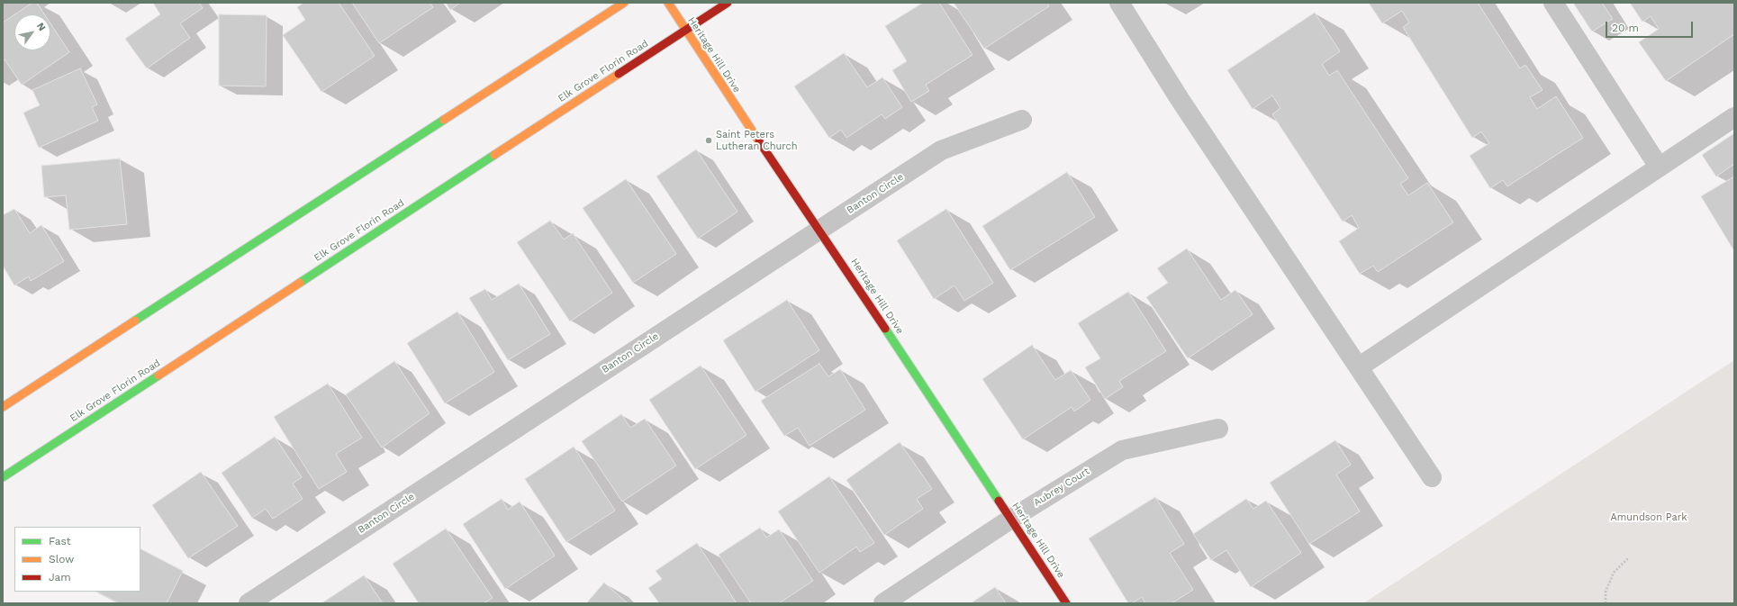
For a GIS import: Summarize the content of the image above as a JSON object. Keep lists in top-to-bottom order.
{
  "streets": {
    "main road": ["Heritage Hill Drive", "Elk Grove Florin Road"],
    "street": ["Banton Circle", "Aubrey Court"]
  },
  "crossings": [
    ["Heritage Hill Drive", "Elk Grove Florin Road"],
    ["Heritage Hill Drive", "Banton Circle"],
    ["Heritage Hill Drive", "Aubrey Court"]
  ],
  "parks": ["Amundson Park"],
  "places": ["Saint Peters Lutheran Church"],
  "legend": ["Fast", "Slow", "Jam"],
  "scale_bar": "20 m",
  "north": "top right"
}
